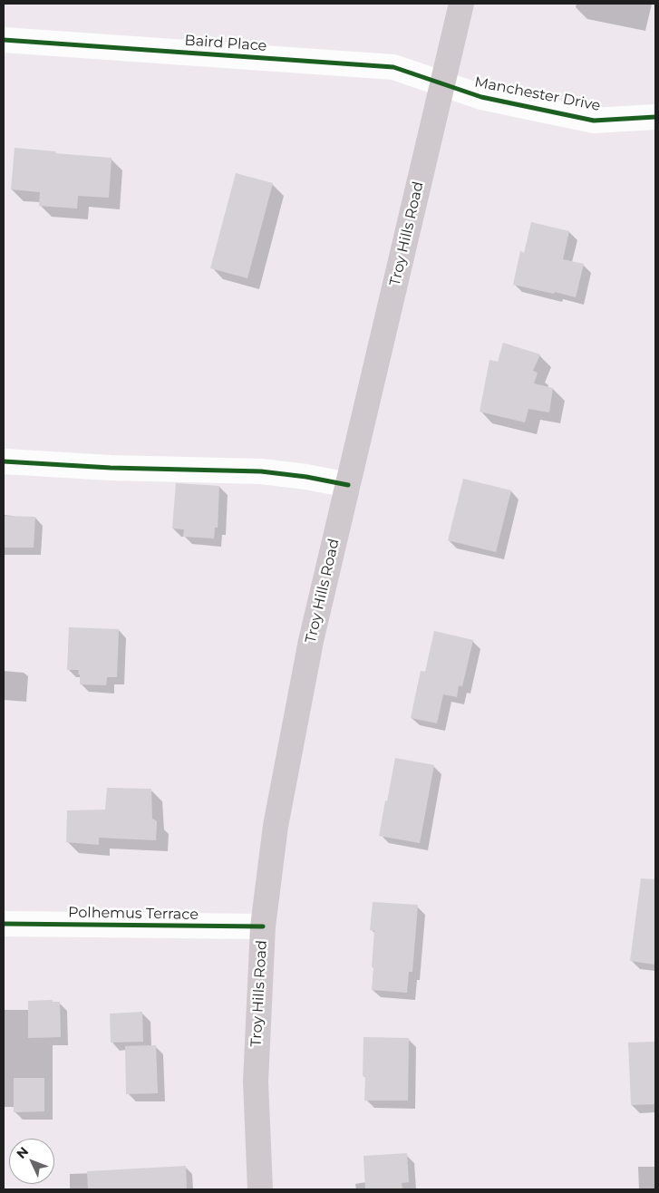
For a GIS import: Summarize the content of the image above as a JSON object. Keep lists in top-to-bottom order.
{
  "streets": {
    "main road": ["Troy Hills Road"],
    "street": ["Baird Place", "Manchester Drive", "Polhemus Terrace"]
  },
  "crossings": [
    ["Baird Place", "Manchester Drive"],
    ["Baird Place", "Troy Hills Road"],
    ["Manchester Drive", "Troy Hills Road"],
    ["Troy Hills Road", "Polhemus Terrace"]
  ],
  "north": "top left"
}
